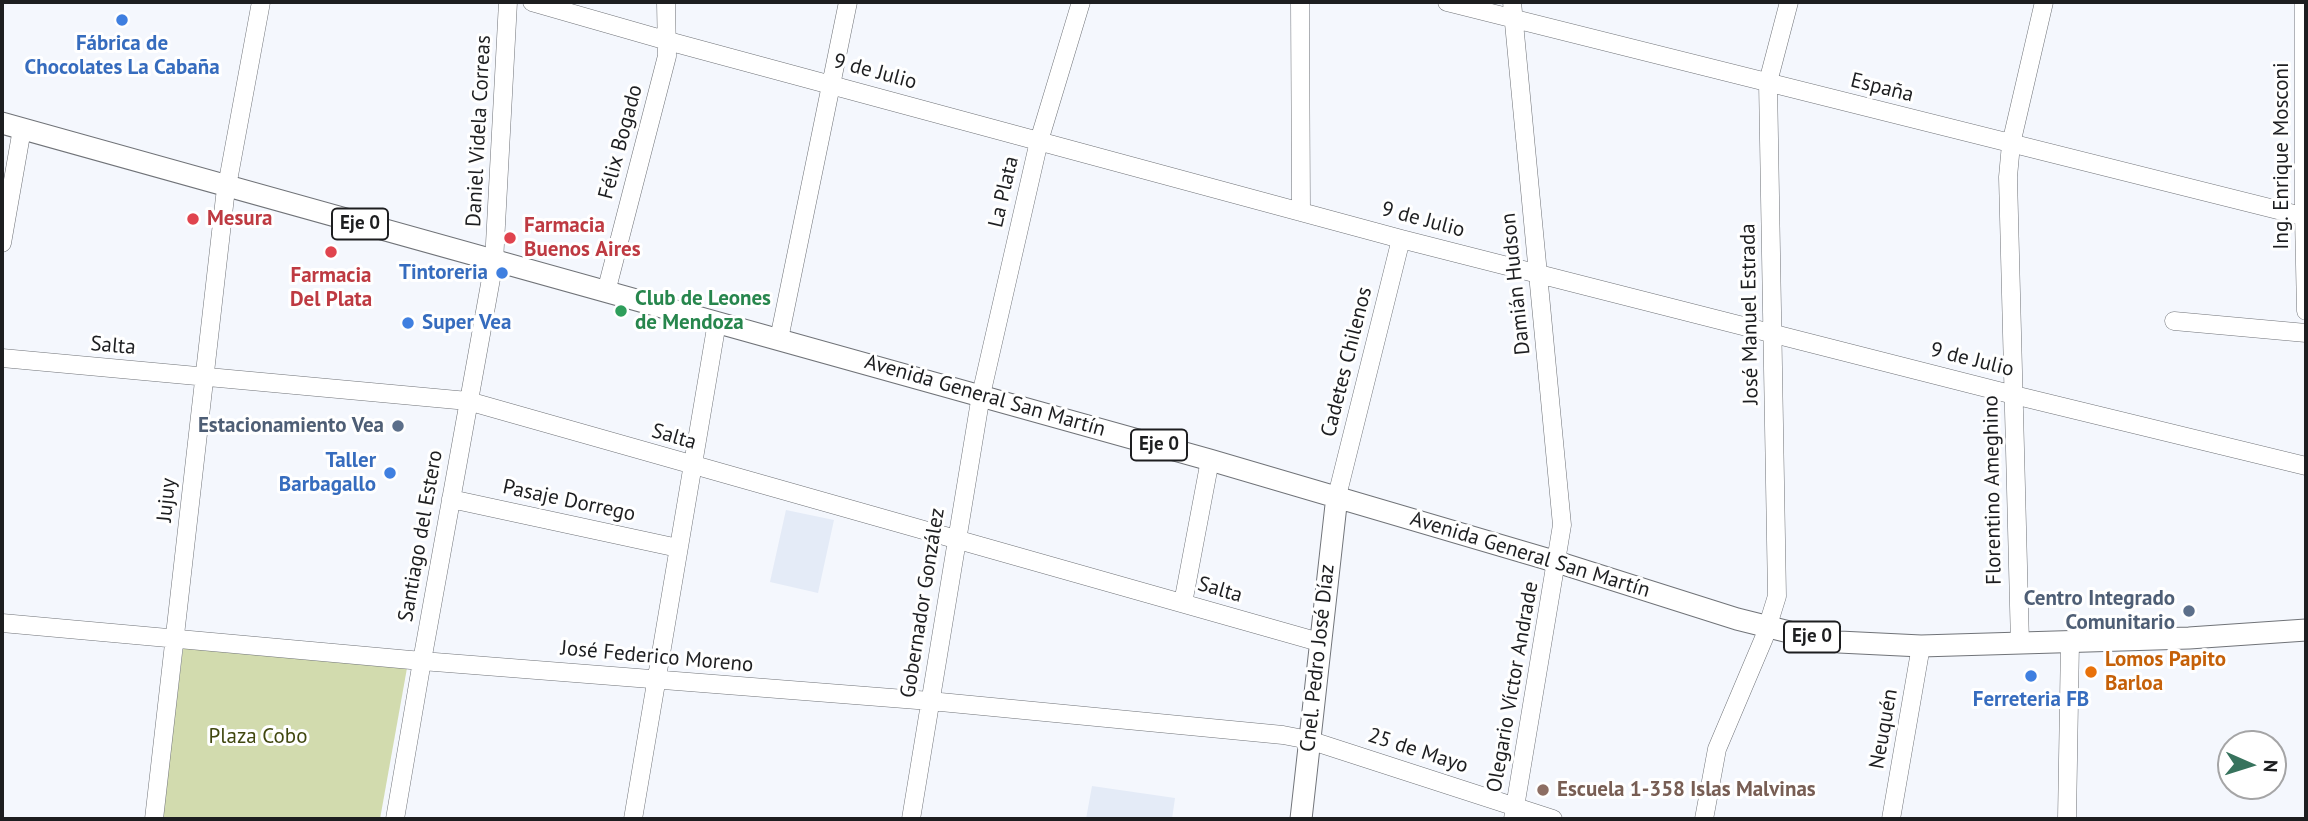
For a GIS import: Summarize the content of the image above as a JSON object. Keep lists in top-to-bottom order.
{
  "streets": {
    "main road": ["Eje 0", "Avenida General San Martín", "Cnel. Pedro José Díaz"],
    "street": [
      "9 de Julio",
      "España",
      "Daniel Videla Correas",
      "Félix Bogado",
      "Ing. Enrique Mosconi",
      "La Plata",
      "Damián Hudson",
      "José Manuel Estrada",
      "Salta",
      "Cadetes Chilenos",
      "Florentino Ameghino",
      "Jujuy",
      "Pasaje Dorrego",
      "Santiago del Estero",
      "Gobernador González",
      "José Federico Moreno",
      "Olegario Víctor Andrade",
      "Neuquén",
      "25 de Mayo"
    ]
  },
  "crossings": [
    ["9 de Julio", "Félix Bogado"],
    ["9 de Julio", "La Plata"],
    ["9 de Julio", "Damián Hudson"],
    ["9 de Julio", "José Manuel Estrada"],
    ["9 de Julio", "Cadetes Chilenos"],
    ["9 de Julio", "Florentino Ameghino"],
    ["España", "Ing. Enrique Mosconi"],
    ["España", "Damián Hudson"],
    ["España", "José Manuel Estrada"],
    ["España", "Florentino Ameghino"],
    ["Daniel Videla Correas", "Avenida General San Martín"],
    ["Daniel Videla Correas", "Santiago del Estero"],
    ["Félix Bogado", "Avenida General San Martín"],
    ["La Plata", "Avenida General San Martín"],
    ["La Plata", "Gobernador González"],
    ["Damián Hudson", "Avenida General San Martín"],
    ["Damián Hudson", "Olegario Víctor Andrade"],
    ["José Manuel Estrada", "Avenida General San Martín"],
    ["Salta", "Jujuy"],
    ["Salta", "Santiago del Estero"],
    ["Salta", "Gobernador González"],
    ["Salta", "Cnel. Pedro José Díaz"],
    ["Cadetes Chilenos", "Avenida General San Martín"],
    ["Cadetes Chilenos", "Cnel. Pedro José Díaz"],
    ["Avenida General San Martín", "Florentino Ameghino"],
    ["Avenida General San Martín", "Jujuy"],
    ["Avenida General San Martín", "Santiago del Estero"],
    ["Avenida General San Martín", "Gobernador González"],
    ["Avenida General San Martín", "Cnel. Pedro José Díaz"],
    ["Avenida General San Martín", "Olegario Víctor Andrade"],
    ["Avenida General San Martín", "Neuquén"],
    ["Jujuy", "José Federico Moreno"],
    ["Pasaje Dorrego", "Santiago del Estero"],
    ["Santiago del Estero", "José Federico Moreno"],
    ["Gobernador González", "José Federico Moreno"],
    ["José Federico Moreno", "Cnel. Pedro José Díaz"],
    ["José Federico Moreno", "25 de Mayo"],
    ["Cnel. Pedro José Díaz", "25 de Mayo"],
    ["Olegario Víctor Andrade", "25 de Mayo"]
  ],
  "parks": ["Plaza Cobo"],
  "places": [
    "Fábrica de Chocolates La Cabaña",
    "Mesura",
    "Farmacia Buenos Aires",
    "Farmacia Del Plata",
    "Tintoreria",
    "Club de Leones de Mendoza",
    "Super Vea",
    "Estacionamiento Vea",
    "Taller Barbagallo",
    "Centro Integrado Comunitario",
    "Lomos Papito Barloa",
    "Ferreteria FB",
    "Escuela 1-358 Islas Malvinas"
  ],
  "north": "right"
}
